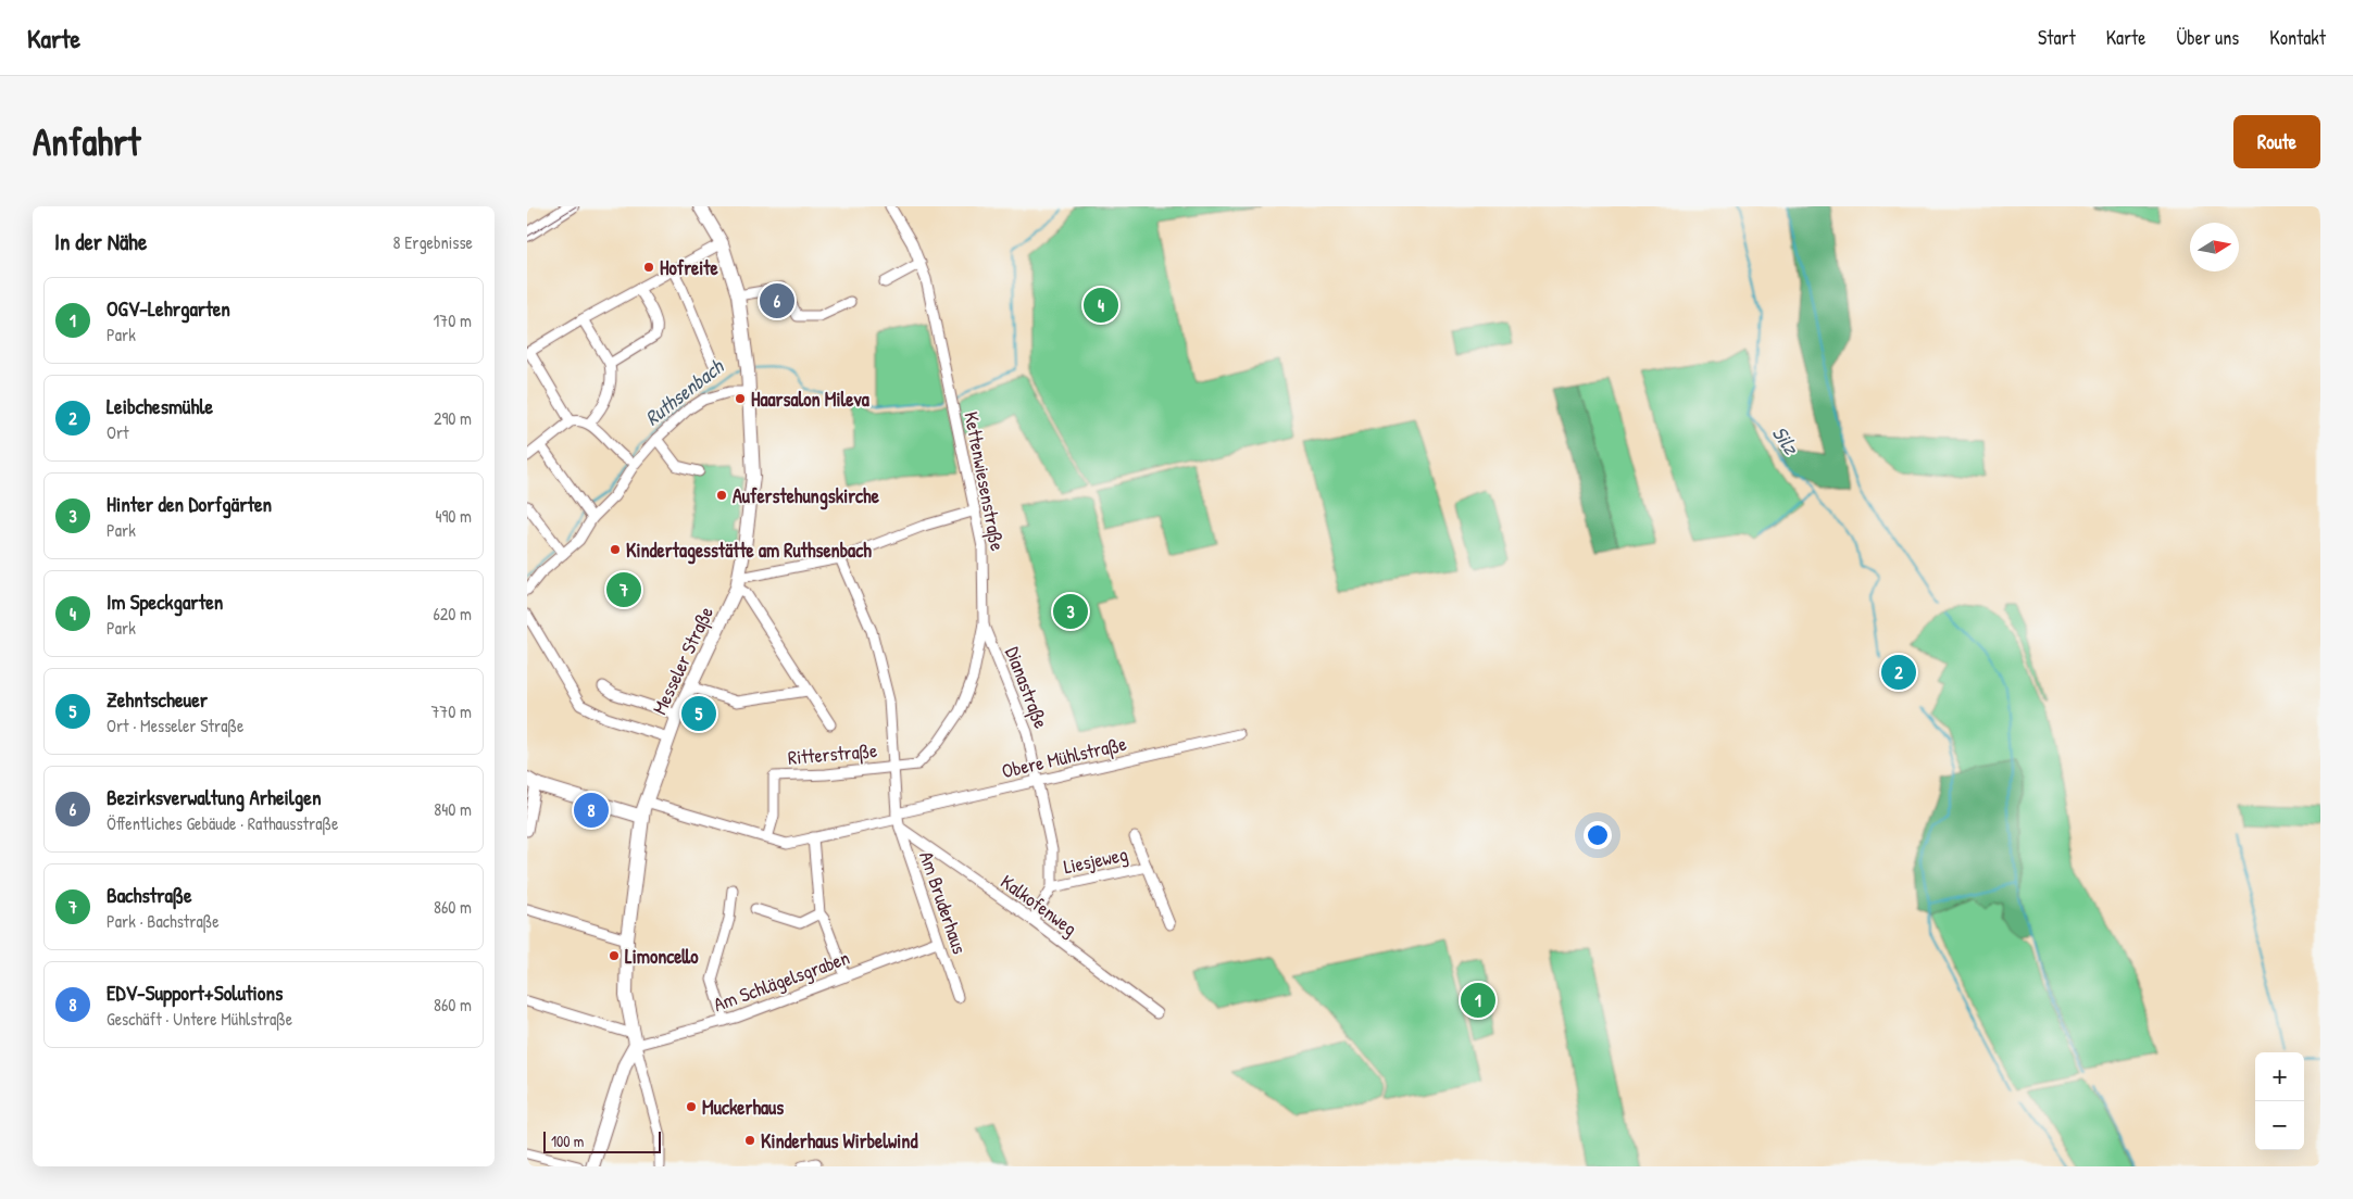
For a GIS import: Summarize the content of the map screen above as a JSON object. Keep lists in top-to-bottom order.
{
  "streets": {
    "street": [
      "Kettenwiesenstraße",
      "Messeler Straße",
      "Dianastraße",
      "Ritterstraße",
      "Obere Mühlstraße",
      "Liesjeweg",
      "Am Bruderhaus",
      "Kalkofenweg",
      "Am Schlägelsgraben"
    ]
  },
  "crossings": [
    ["Kettenwiesenstraße", "Dianastraße"],
    ["Kettenwiesenstraße", "Ritterstraße"],
    ["Kettenwiesenstraße", "Am Bruderhaus"],
    ["Messeler Straße", "Obere Mühlstraße"],
    ["Messeler Straße", "Am Schlägelsgraben"],
    ["Dianastraße", "Obere Mühlstraße"],
    ["Dianastraße", "Liesjeweg"],
    ["Ritterstraße", "Obere Mühlstraße"],
    ["Ritterstraße", "Am Bruderhaus"],
    ["Obere Mühlstraße", "Am Bruderhaus"],
    ["Obere Mühlstraße", "Kalkofenweg"],
    ["Am Bruderhaus", "Kalkofenweg"],
    ["Am Bruderhaus", "Am Schlägelsgraben"]
  ],
  "water": ["Ruthsenbach", "Silz"],
  "places": [
    "Hofreite",
    "Haarsalon Mileva",
    "Auferstehungskirche",
    "Kindertagesstätte am Ruthsenbach",
    "Limoncello",
    "Muckerhaus",
    "Kinderhaus Wirbelwind"
  ],
  "scale_bar": "100 m",
  "north": "right",
  "page": {
    "header": "Karte",
    "nav": [
      "Start",
      "Karte",
      "Über uns",
      "Kontakt"
    ],
    "buttons": "Route",
    "title": "Anfahrt",
    "heading": ["In der Nähe", "8 Ergebnisse"],
    "list": [
      {
        "mark": "1",
        "name": "OGV-Lehrgarten",
        "note": "Park",
        "value": "170 m"
      },
      {
        "mark": "2",
        "name": "Leibchesmühle",
        "note": "Ort",
        "value": "290 m"
      },
      {
        "mark": "3",
        "name": "Hinter den Dorfgärten",
        "note": "Park",
        "value": "490 m"
      },
      {
        "mark": "4",
        "name": "Im Speckgarten",
        "note": "Park",
        "value": "620 m"
      },
      {
        "mark": "5",
        "name": "Zehntscheuer",
        "note": "Ort · Messeler Straße",
        "value": "770 m"
      },
      {
        "mark": "6",
        "name": "Bezirksverwaltung Arheilgen",
        "note": "Öffentliches Gebäude · Rathausstraße",
        "value": "840 m"
      },
      {
        "mark": "7",
        "name": "Bachstraße",
        "note": "Park · Bachstraße",
        "value": "860 m"
      },
      {
        "mark": "8",
        "name": "EDV-Support+Solutions",
        "note": "Geschäft · Untere Mühlstraße",
        "value": "860 m"
      }
    ],
    "pins": [
      "6",
      "4",
      "7",
      "3",
      "2",
      "5",
      "8",
      "1"
    ],
    "map_buttons": ["+", "−"],
    "scale": "100 m"
  }
}
